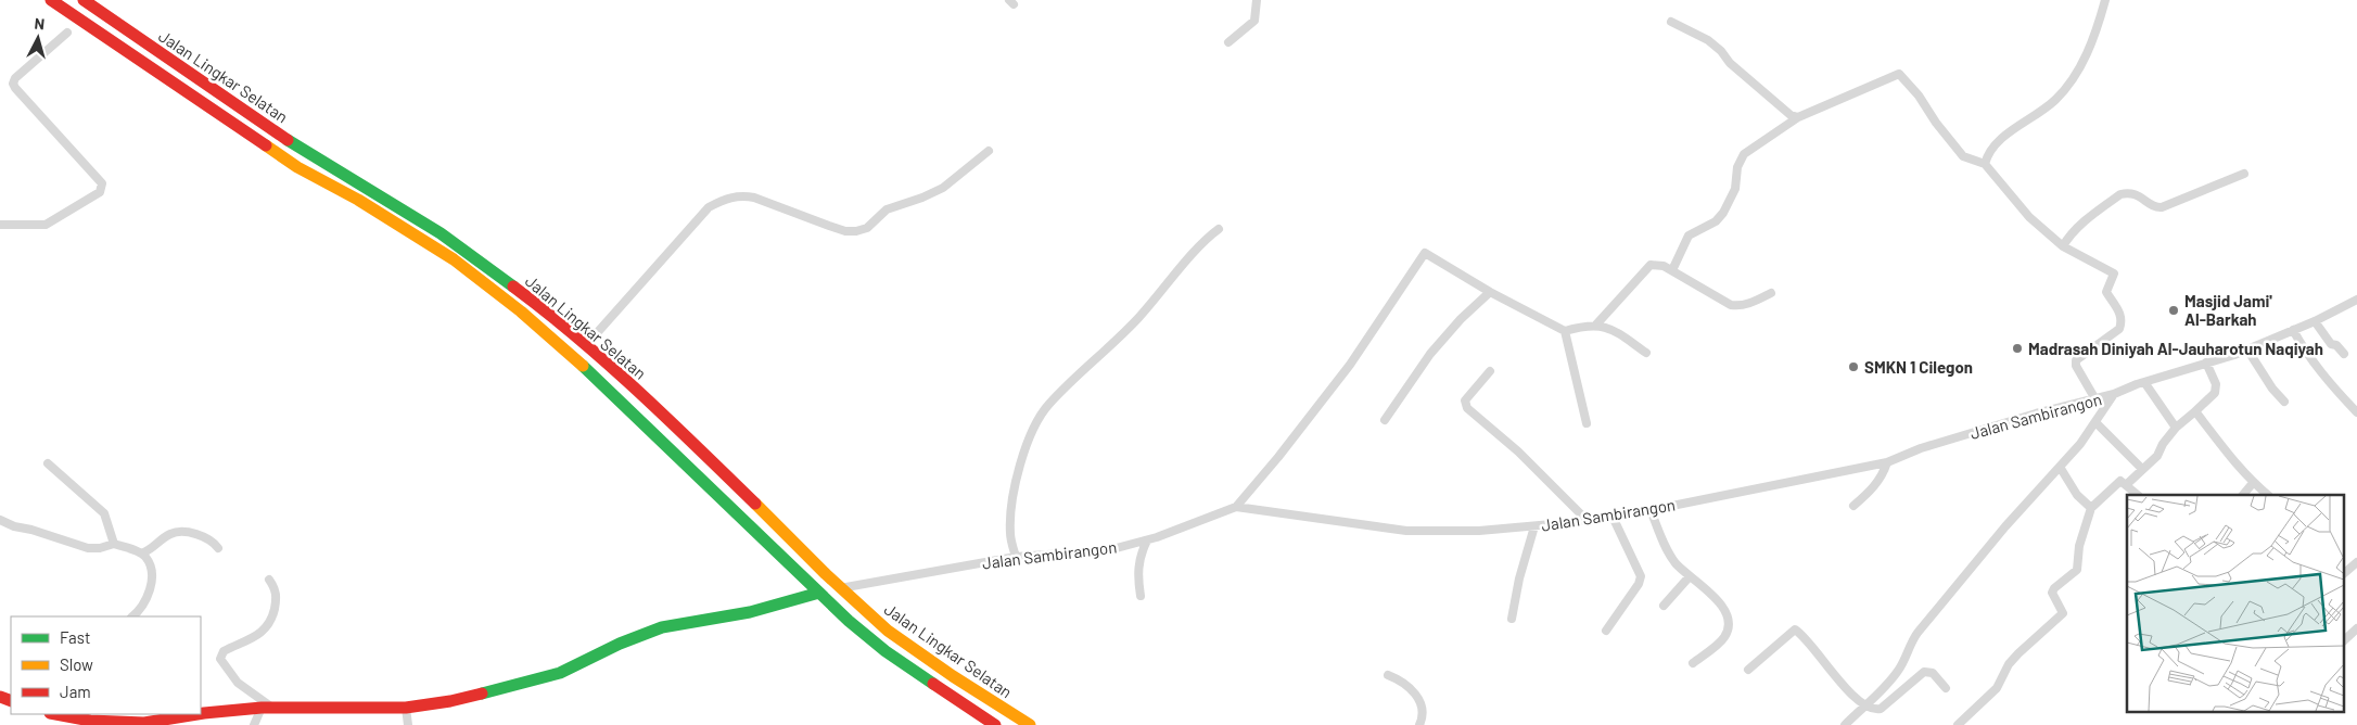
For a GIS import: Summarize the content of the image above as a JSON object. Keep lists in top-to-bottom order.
{
  "streets": {
    "main road": ["Jalan Lingkar Selatan"],
    "street": ["Jalan Sambirangon"]
  },
  "crossings": [
    ["Jalan Lingkar Selatan", "Jalan Sambirangon"]
  ],
  "places": ["Masjid Jami' Al-Barkah", "Madrasah Diniyah Al-Jauharotun Naqiyah", "SMKN 1 Cilegon"],
  "legend": ["Fast", "Slow", "Jam"],
  "north": "top"
}
